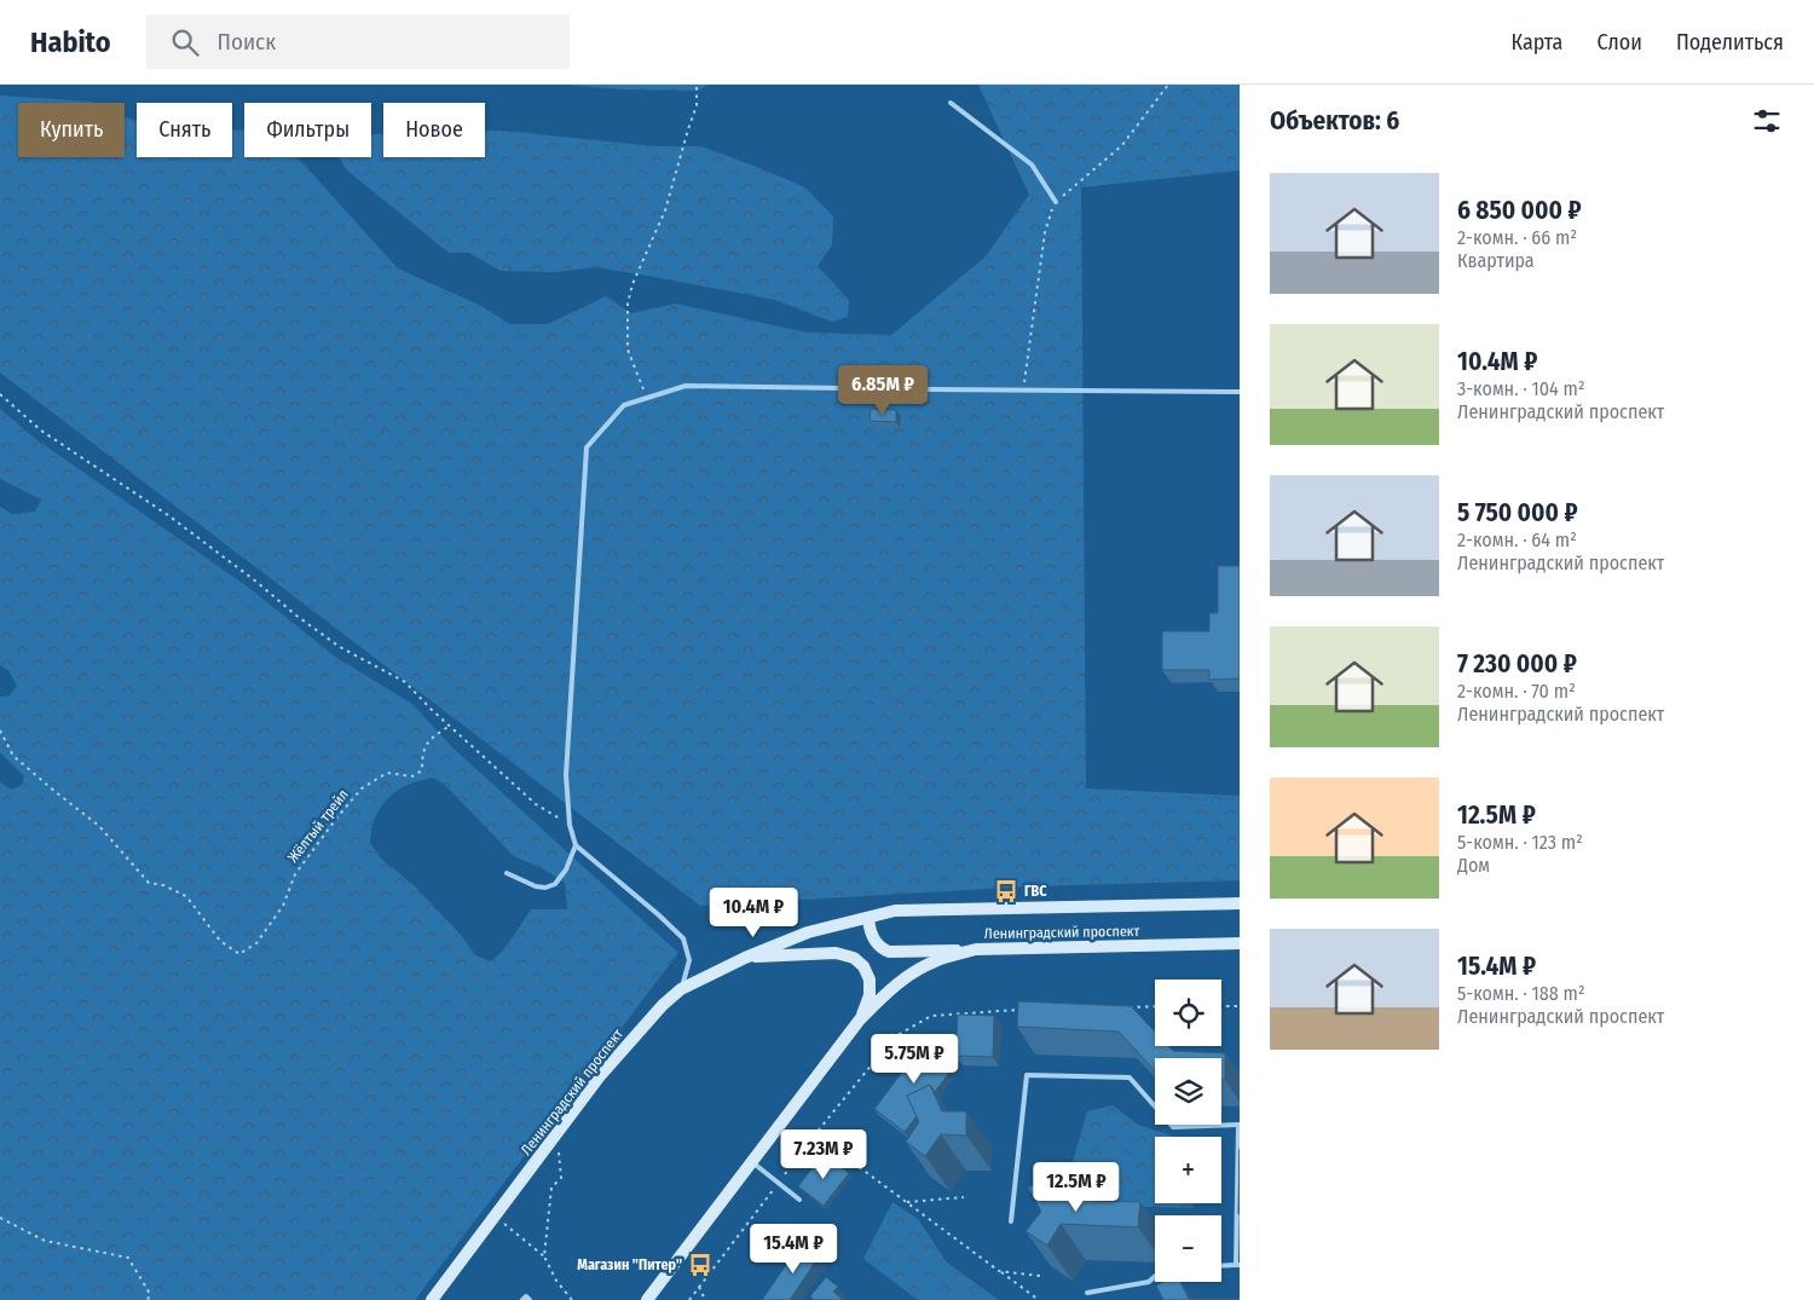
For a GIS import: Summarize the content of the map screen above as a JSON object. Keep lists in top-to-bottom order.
{
  "streets": {
    "main road": ["Ленинградский проспект"],
    "path": ["Жёлтый трейл"]
  },
  "places": {
    "bus stop": ["ГВС", "Магазин \"Питер\""]
  },
  "page": {
    "header": "Habito",
    "search": "Поиск",
    "nav": ["Карта", "Слои", "Поделиться"],
    "heading": "Объектов: 6",
    "chip": [
      "Купить",
      "Снять",
      "Фильтры",
      "Новое"
    ],
    "list": [
      {
        "name": "6 850 000 ₽",
        "note": "2-комн. · 66 m² · Квартира"
      },
      {
        "name": "10.4M ₽",
        "note": "3-комн. · 104 m² · Ленинградский проспект"
      },
      {
        "name": "5 750 000 ₽",
        "note": "2-комн. · 64 m² · Ленинградский проспект"
      },
      {
        "name": "7 230 000 ₽",
        "note": "2-комн. · 70 m² · Ленинградский проспект"
      },
      {
        "name": "12.5M ₽",
        "note": "5-комн. · 123 m² · Дом"
      },
      {
        "name": "15.4M ₽",
        "note": "5-комн. · 188 m² · Ленинградский проспект"
      }
    ],
    "price": [
      "6.85M ₽",
      "10.4M ₽",
      "5.75M ₽",
      "7.23M ₽",
      "12.5M ₽",
      "15.4M ₽"
    ],
    "map_buttons": ["+", "−"]
  }
}
